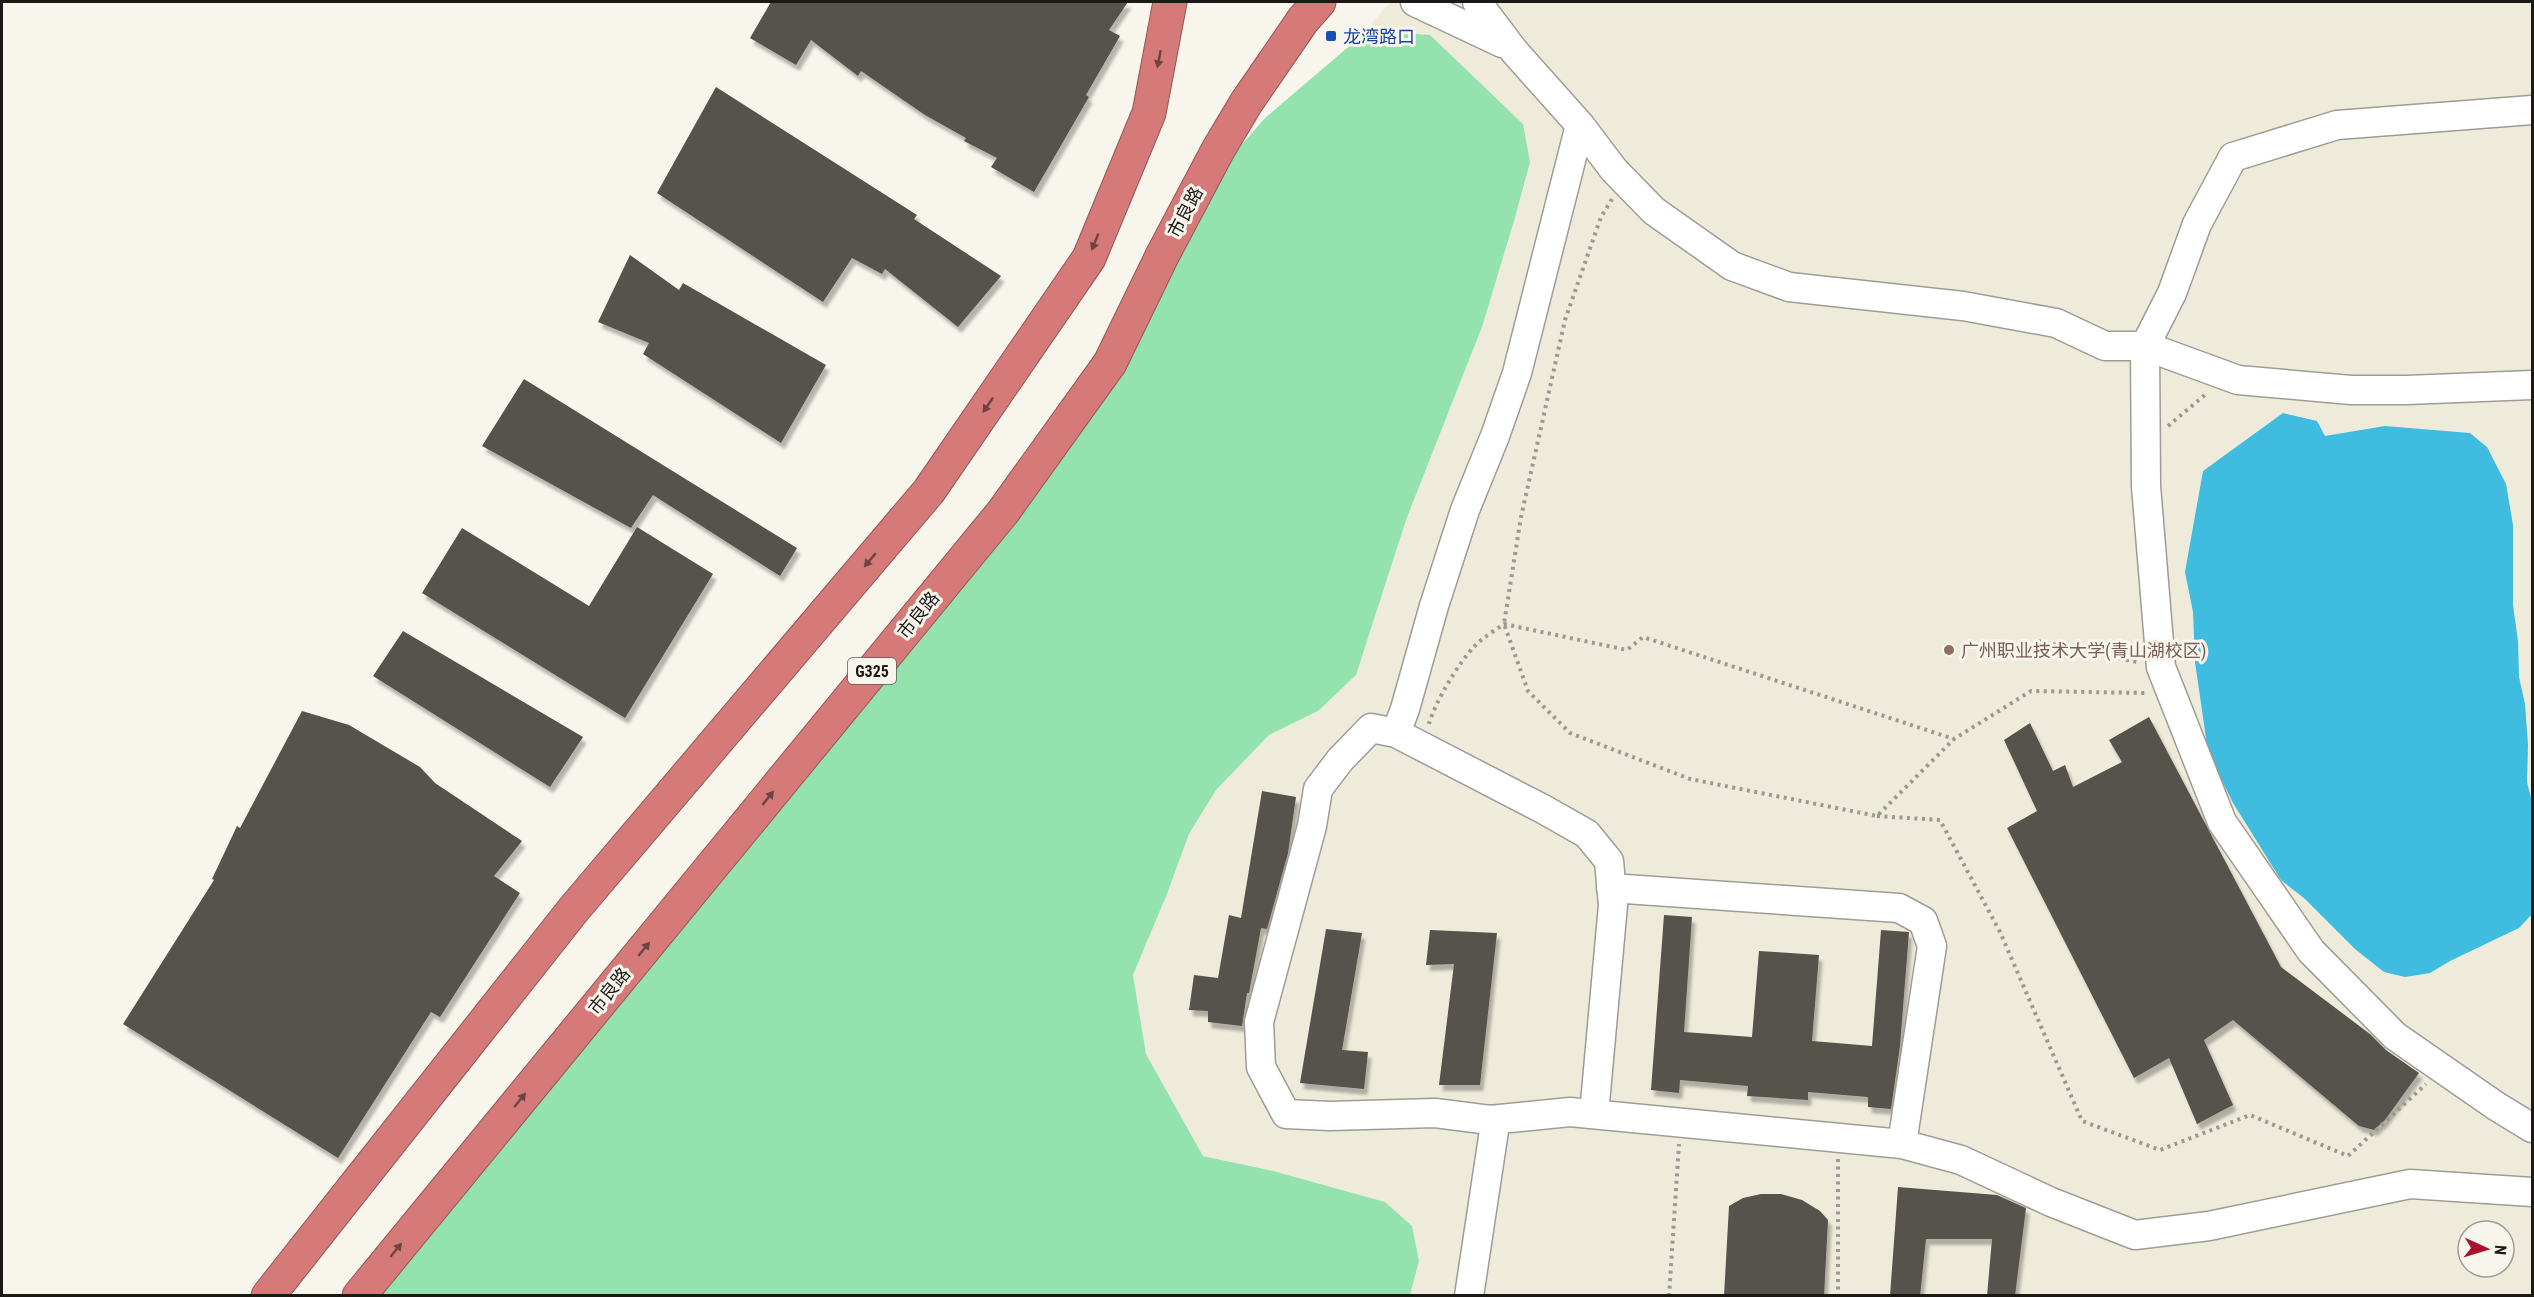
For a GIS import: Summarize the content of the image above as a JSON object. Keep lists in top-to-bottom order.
{
  "streets": {
    "highway": ["市良路", "G325"]
  },
  "places": {
    "transit": ["龙湾路口"],
    "other": ["广州职业技术大学(青山湖校区)"]
  },
  "north": "right"
}
